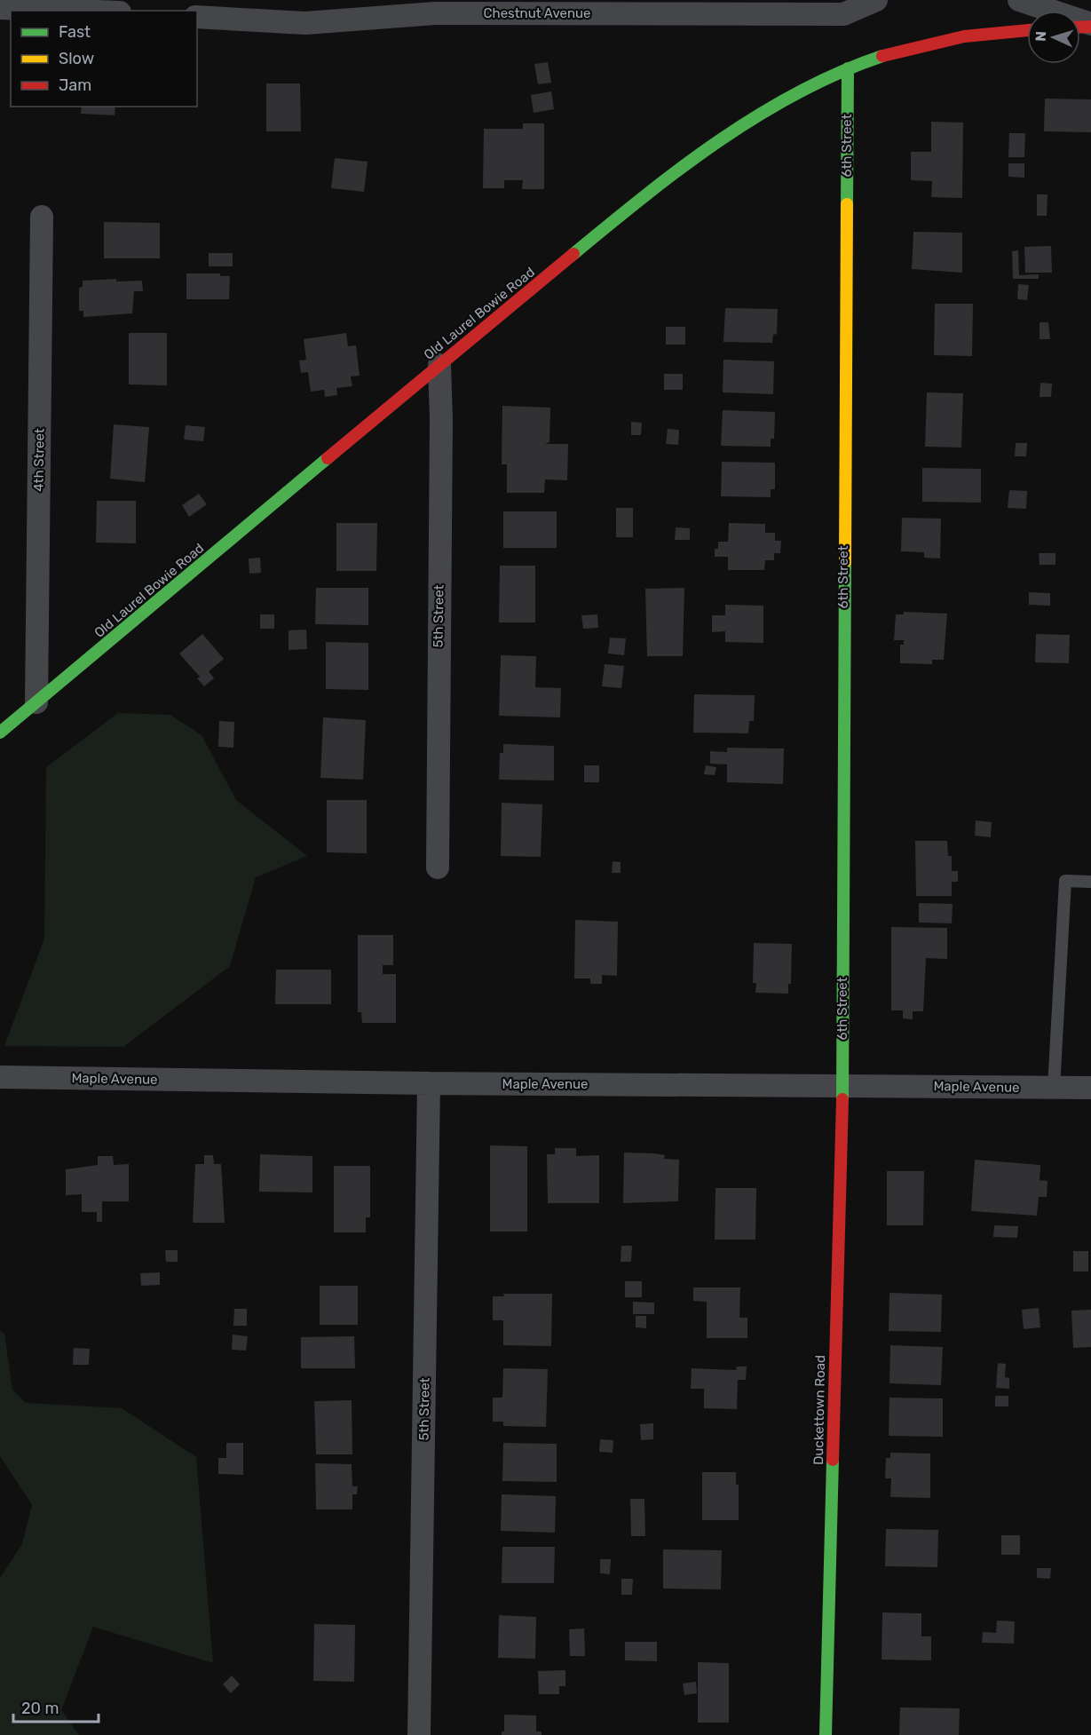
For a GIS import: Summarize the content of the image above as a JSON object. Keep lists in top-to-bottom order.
{
  "streets": {
    "street": [
      "Chestnut Avenue",
      "6th Street",
      "Old Laurel Bowie Road",
      "4th Street",
      "5th Street",
      "Maple Avenue",
      "Duckettown Road"
    ]
  },
  "crossings": [
    ["6th Street", "Old Laurel Bowie Road"],
    ["6th Street", "Maple Avenue"],
    ["6th Street", "Duckettown Road"],
    ["Old Laurel Bowie Road", "4th Street"],
    ["Old Laurel Bowie Road", "5th Street"],
    ["5th Street", "Maple Avenue"],
    ["Maple Avenue", "Duckettown Road"]
  ],
  "legend": ["Fast", "Slow", "Jam"],
  "scale_bar": "20 m",
  "north": "left"
}
